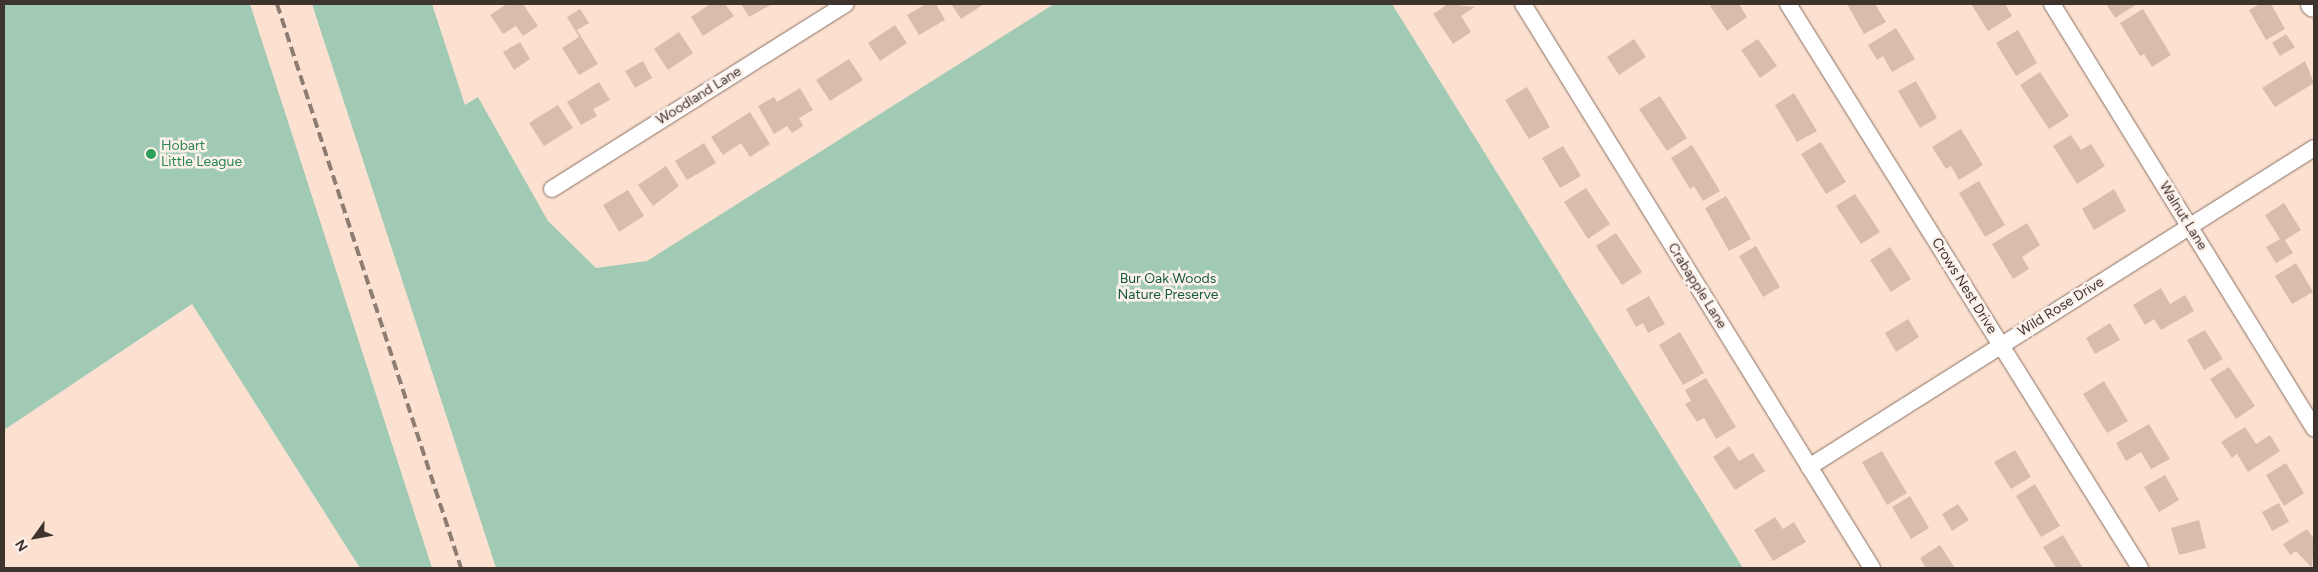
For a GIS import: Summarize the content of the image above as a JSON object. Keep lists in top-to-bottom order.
{
  "streets": {
    "street": [
      "Woodland Lane",
      "Walnut Lane",
      "Crabapple Lane",
      "Crows Nest Drive",
      "Wild Rose Drive"
    ]
  },
  "crossings": [
    ["Walnut Lane", "Wild Rose Drive"],
    ["Crabapple Lane", "Wild Rose Drive"],
    ["Crows Nest Drive", "Wild Rose Drive"]
  ],
  "parks": ["Bur Oak Woods Nature Preserve"],
  "places": ["Hobart Little League"],
  "north": "bottom left"
}
